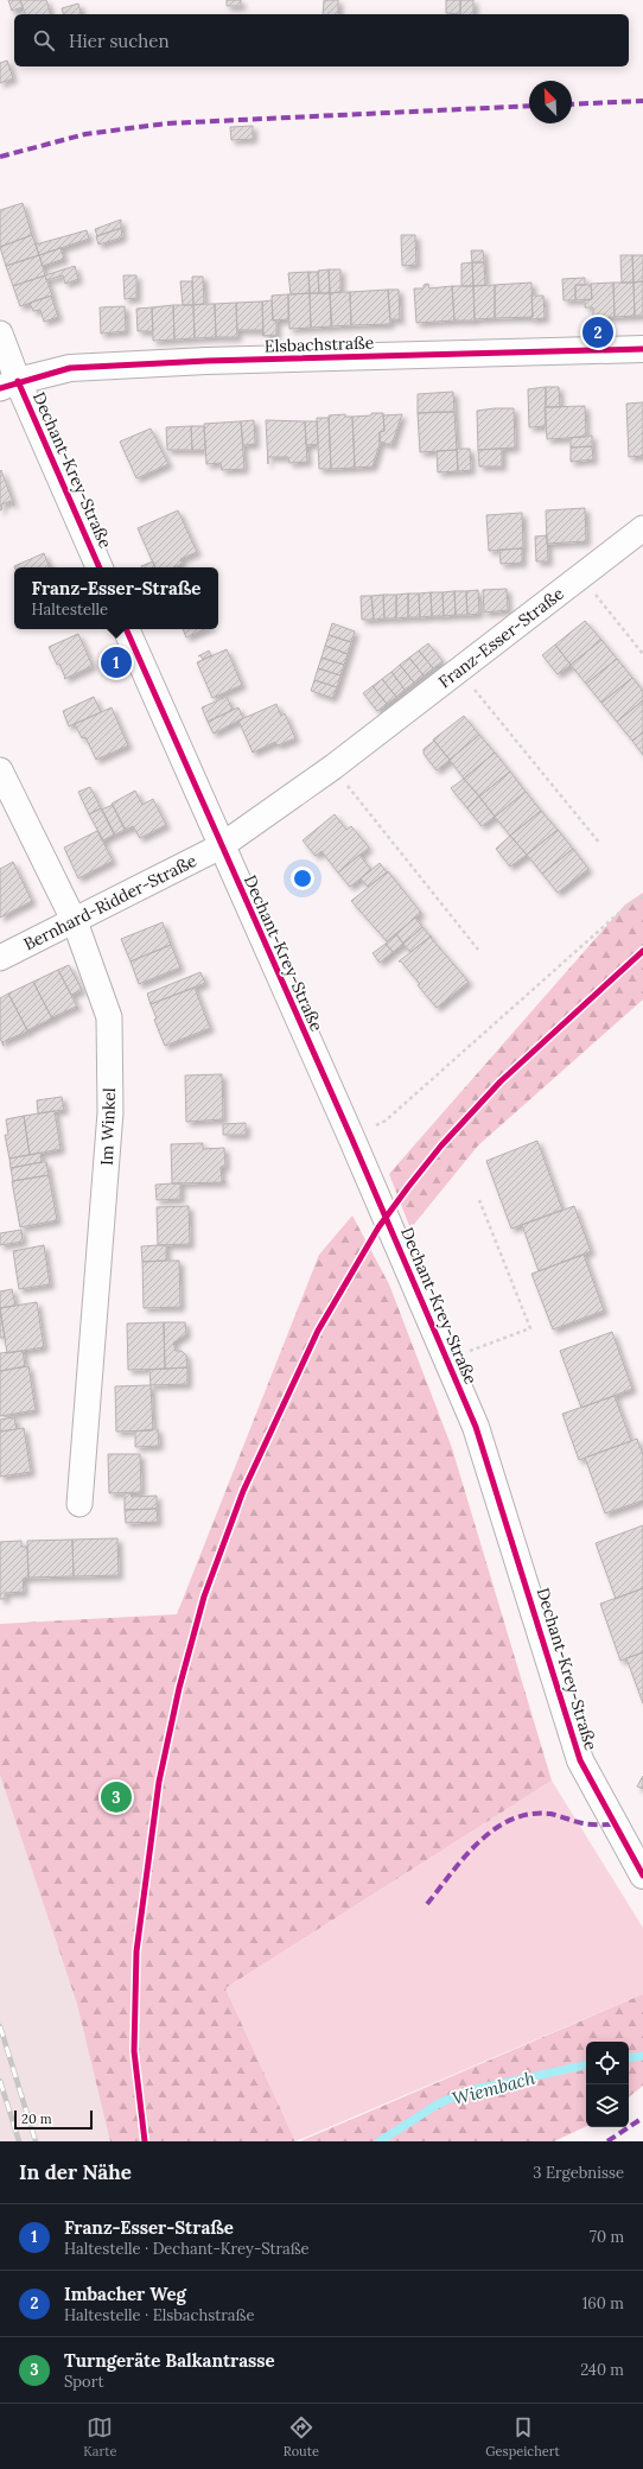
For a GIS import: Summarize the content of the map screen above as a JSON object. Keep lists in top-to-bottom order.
{
  "streets": {
    "street": [
      "Elsbachstraße",
      "Dechant-Krey-Straße",
      "Franz-Esser-Straße",
      "Bernhard-Ridder-Straße",
      "Im Winkel"
    ]
  },
  "crossings": [
    ["Elsbachstraße", "Dechant-Krey-Straße"],
    ["Dechant-Krey-Straße", "Franz-Esser-Straße"],
    ["Dechant-Krey-Straße", "Bernhard-Ridder-Straße"],
    ["Franz-Esser-Straße", "Bernhard-Ridder-Straße"],
    ["Bernhard-Ridder-Straße", "Im Winkel"]
  ],
  "water": ["Wiembach"],
  "scale_bar": "20 m",
  "north": "top left",
  "page": {
    "search": "Hier suchen",
    "pins": ["2", "1", "3"],
    "popup": ["Franz-Esser-Straße", "Haltestelle"],
    "scale": "20 m",
    "heading": ["In der Nähe", "3 Ergebnisse"],
    "list": [
      {
        "mark": "1",
        "name": "Franz-Esser-Straße",
        "note": "Haltestelle · Dechant-Krey-Straße",
        "value": "70 m"
      },
      {
        "mark": "2",
        "name": "Imbacher Weg",
        "note": "Haltestelle · Elsbachstraße",
        "value": "160 m"
      },
      {
        "mark": "3",
        "name": "Turngeräte Balkantrasse",
        "note": "Sport",
        "value": "240 m"
      }
    ],
    "nav": ["Karte", "Route", "Gespeichert"]
  }
}
